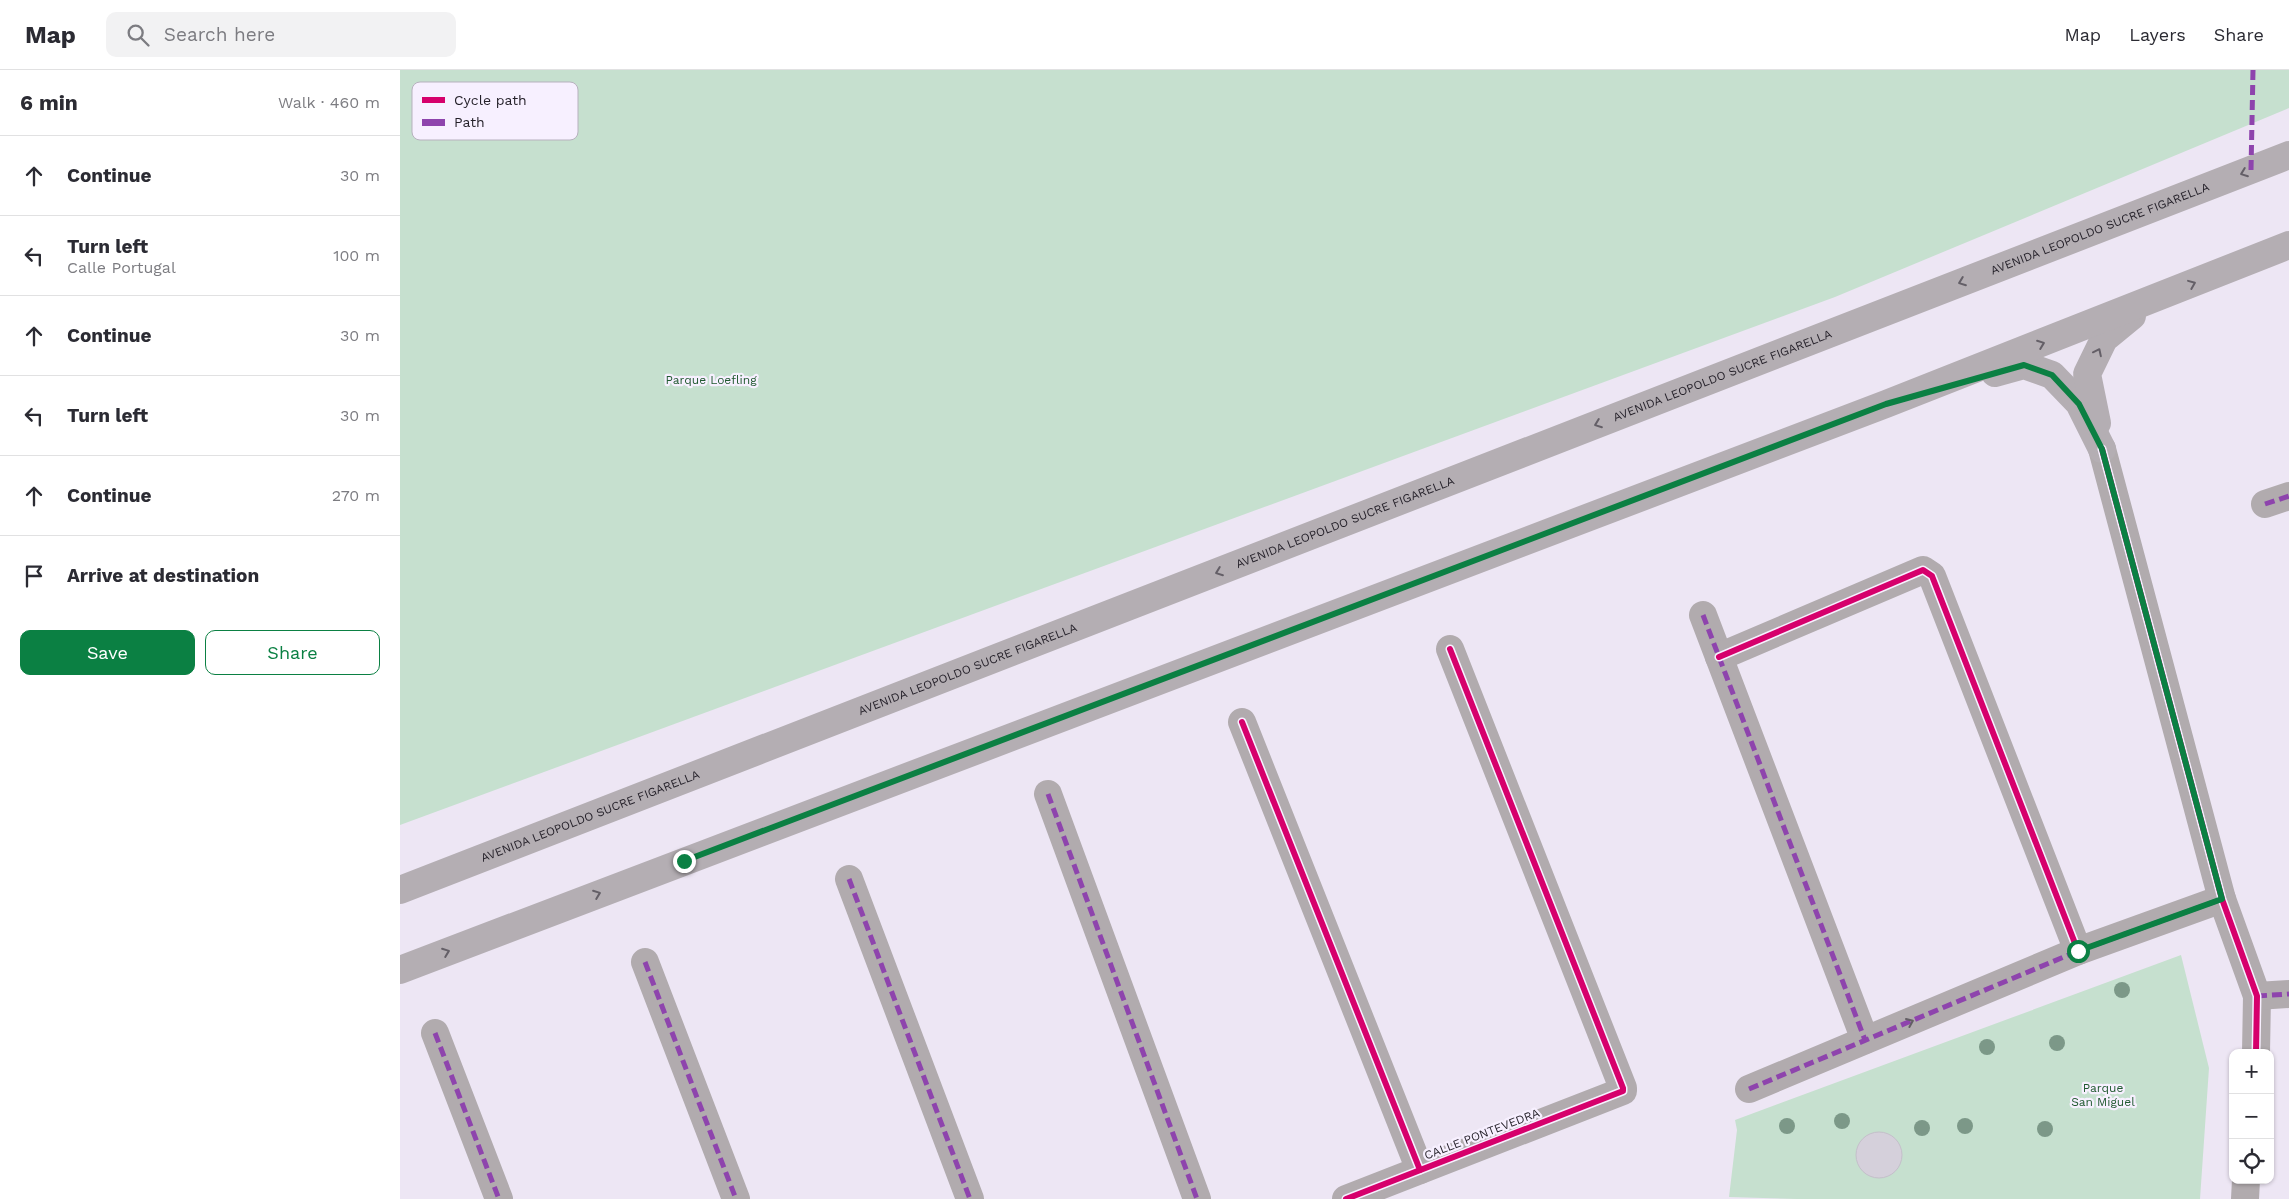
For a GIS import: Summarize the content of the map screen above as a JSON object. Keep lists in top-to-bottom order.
{
  "streets": {
    "main road": ["AVENIDA LEOPOLDO SUCRE FIGARELLA"],
    "street": ["CALLE PONTEVEDRA"]
  },
  "parks": ["Parque Loefling", "Parque San Miguel"],
  "legend": ["Cycle path", "Path"],
  "page": {
    "header": "Map",
    "search": "Search here",
    "nav": ["Map", "Layers", "Share"],
    "heading": ["6 min", "Walk · 460 m"],
    "list": [
      ["Continue", "30 m"],
      ["Turn left", "Calle Portugal", "100 m"],
      ["Continue", "30 m"],
      ["Turn left", "30 m"],
      ["Continue", "270 m"],
      "Arrive at destination"
    ],
    "buttons": ["Save", "Share"],
    "map_buttons": ["+", "−"]
  }
}
